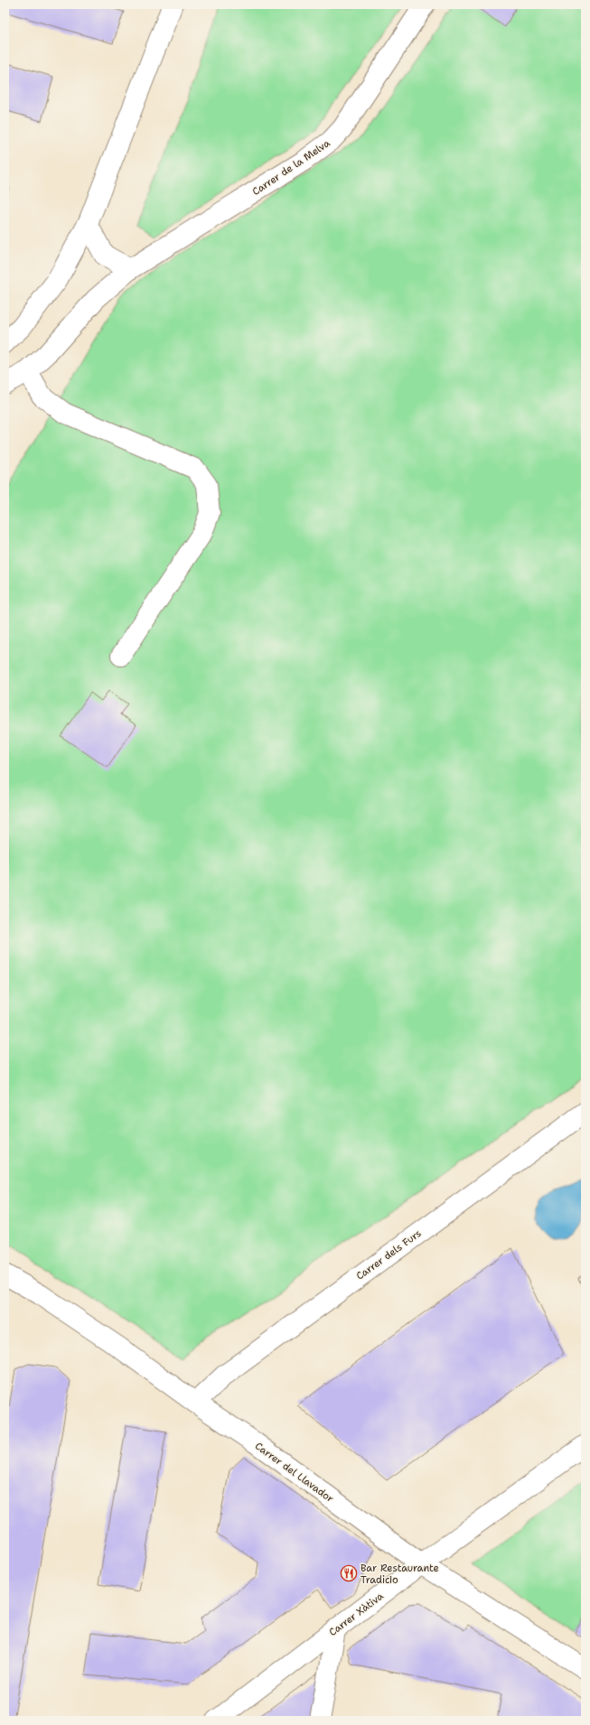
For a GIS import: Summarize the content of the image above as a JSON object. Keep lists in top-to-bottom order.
{
  "streets": {
    "street": [
      "Carrer de la Melva",
      "Carrer dels Furs",
      "Carrer del Llavador",
      "Carrer Xàtiva"
    ]
  },
  "crossings": [
    ["Carrer dels Furs", "Carrer del Llavador"],
    ["Carrer del Llavador", "Carrer Xàtiva"]
  ],
  "places": {
    "restaurant": ["Bar Restaurante Tradicio"]
  }
}
